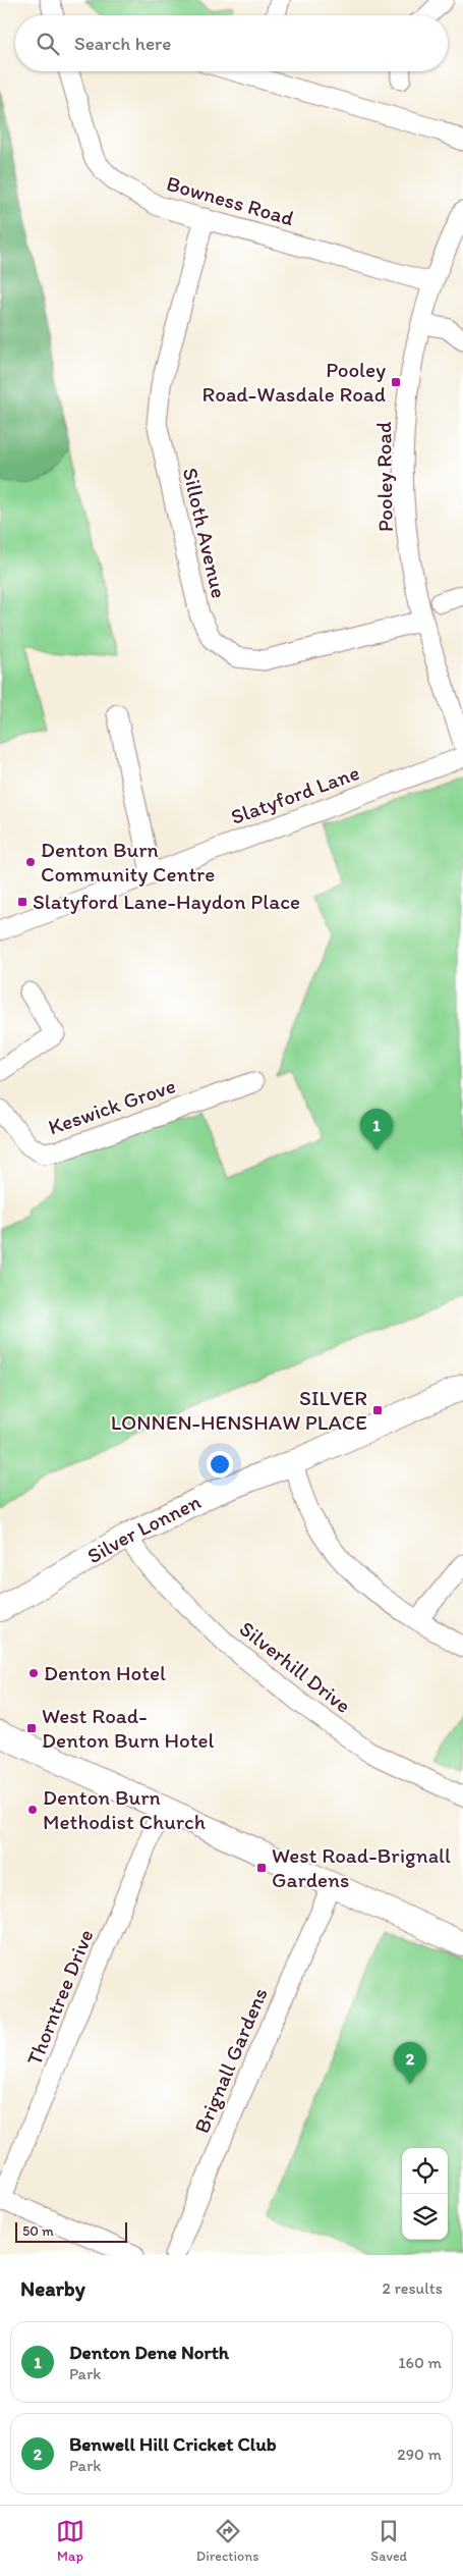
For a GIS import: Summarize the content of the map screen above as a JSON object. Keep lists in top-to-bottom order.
{
  "streets": {
    "main road": ["Silver Lonnen"],
    "street": [
      "Bowness Road",
      "Pooley Road",
      "Silloth Avenue",
      "Slatyford Lane",
      "Keswick Grove",
      "Silverhill Drive",
      "Thorntree Drive",
      "Brignall Gardens"
    ]
  },
  "crossings": [
    ["Bowness Road", "Pooley Road"],
    ["Bowness Road", "Silloth Avenue"],
    ["Pooley Road", "Silloth Avenue"],
    ["Silver Lonnen", "Silverhill Drive"]
  ],
  "places": {
    "transit": [
      "Pooley Road-Wasdale Road",
      "Slatyford Lane-Haydon Place",
      "SILVER LONNEN-HENSHAW PLACE",
      "West Road- Denton Burn Hotel",
      "West Road-Brignall Gardens"
    ],
    "other": ["Denton Burn Community Centre", "Denton Hotel", "Denton Burn Methodist Church"]
  },
  "scale_bar": "50 m",
  "page": {
    "search": "Search here",
    "pins": ["1", "2"],
    "scale": "50 m",
    "heading": ["Nearby", "2 results"],
    "list": [
      {
        "mark": "1",
        "name": "Denton Dene North",
        "note": "Park",
        "value": "160 m"
      },
      {
        "mark": "2",
        "name": "Benwell Hill Cricket Club",
        "note": "Park",
        "value": "290 m"
      }
    ],
    "nav": ["Map", "Directions", "Saved"]
  }
}
